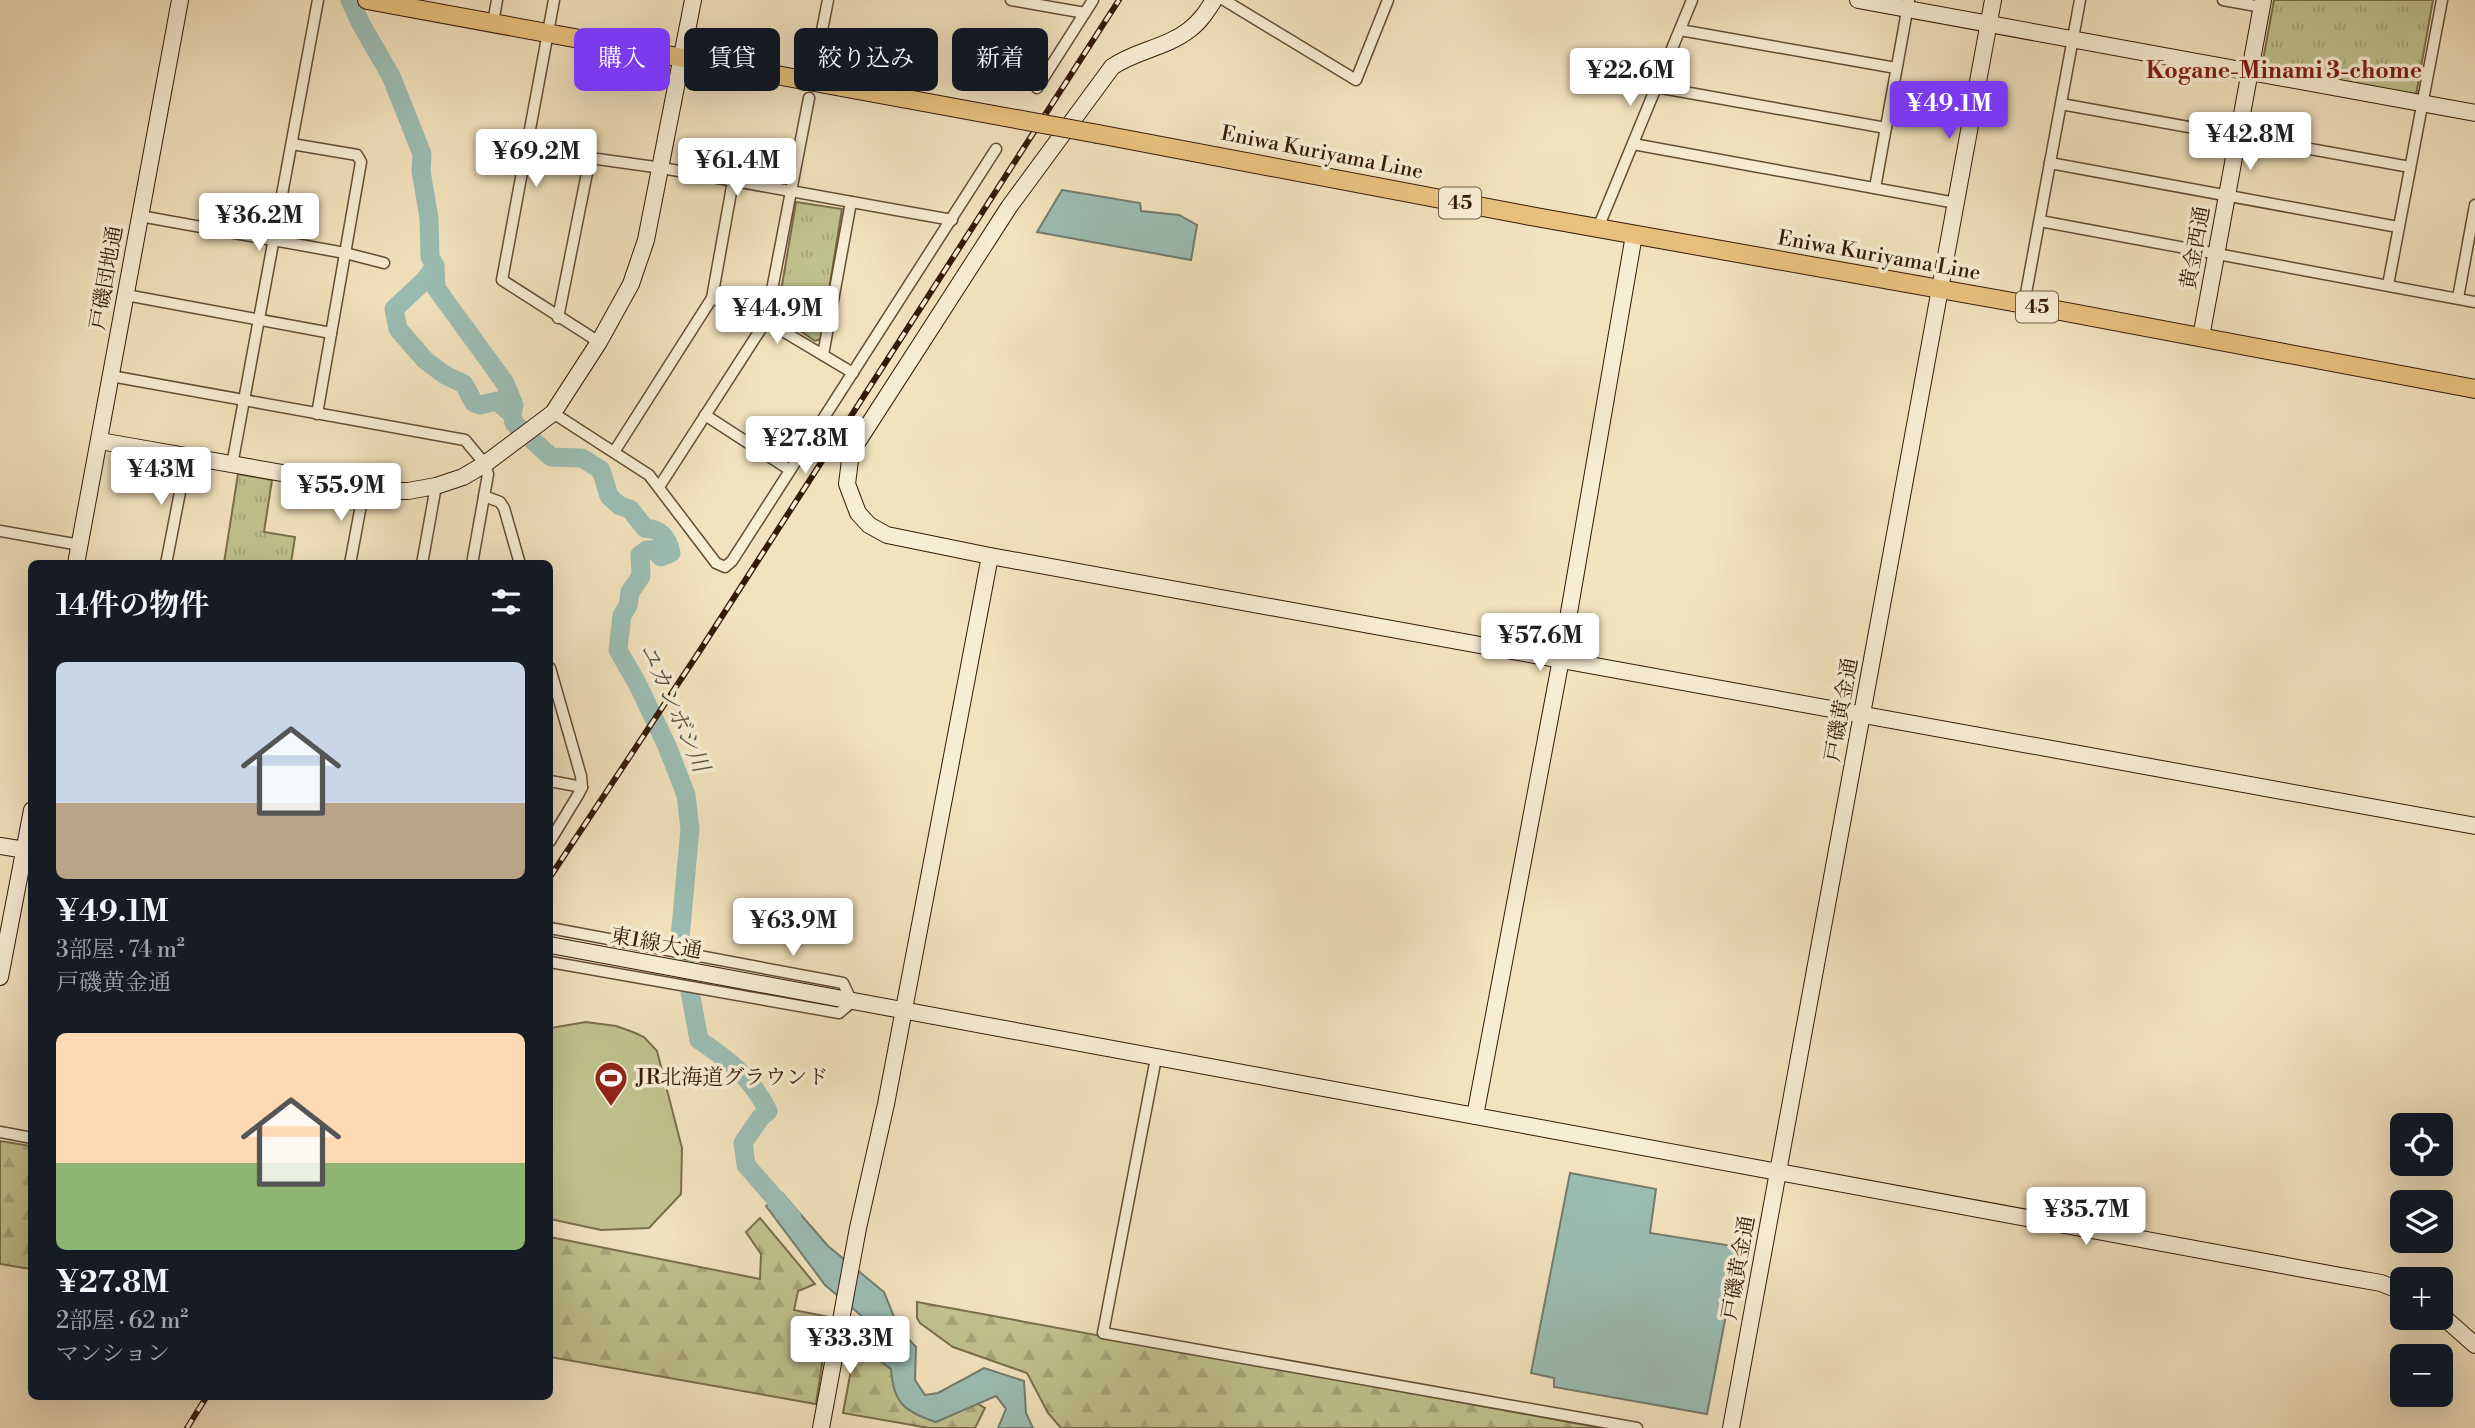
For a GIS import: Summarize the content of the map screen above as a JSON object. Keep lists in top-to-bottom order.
{
  "streets": {
    "main road": ["Eniwa Kuriyama Line", "45"],
    "street": [
      "黄金西通",
      "戸磯団地通",
      "戸磯黄金通",
      "東1線大通"
    ]
  },
  "crossings": [
    ["Eniwa Kuriyama Line", "黄金西通"],
    ["Eniwa Kuriyama Line", "戸磯黄金通"],
    ["戸磯黄金通", "東1線大通"]
  ],
  "districts": ["Kogane-Minami 3-chome"],
  "water": ["ユカンボシ川"],
  "places": {
    "sports": ["JR北海道グラウンド"]
  },
  "page": {
    "chip": [
      "購入",
      "賃貸",
      "絞り込み",
      "新着"
    ],
    "price": [
      "¥22.6M",
      "¥49.1M",
      "¥42.8M",
      "¥69.2M",
      "¥61.4M",
      "¥36.2M",
      "¥44.9M",
      "¥27.8M",
      "¥43M",
      "¥55.9M",
      "¥57.6M",
      "¥63.9M",
      "¥35.7M",
      "¥33.3M"
    ],
    "heading": "14件の物件",
    "list": [
      {
        "name": "¥49.1M",
        "note": "3部屋 · 74 m² · 戸磯黄金通"
      },
      {
        "name": "¥27.8M",
        "note": "2部屋 · 62 m² · マンション"
      }
    ],
    "map_buttons": ["+", "−"]
  }
}
